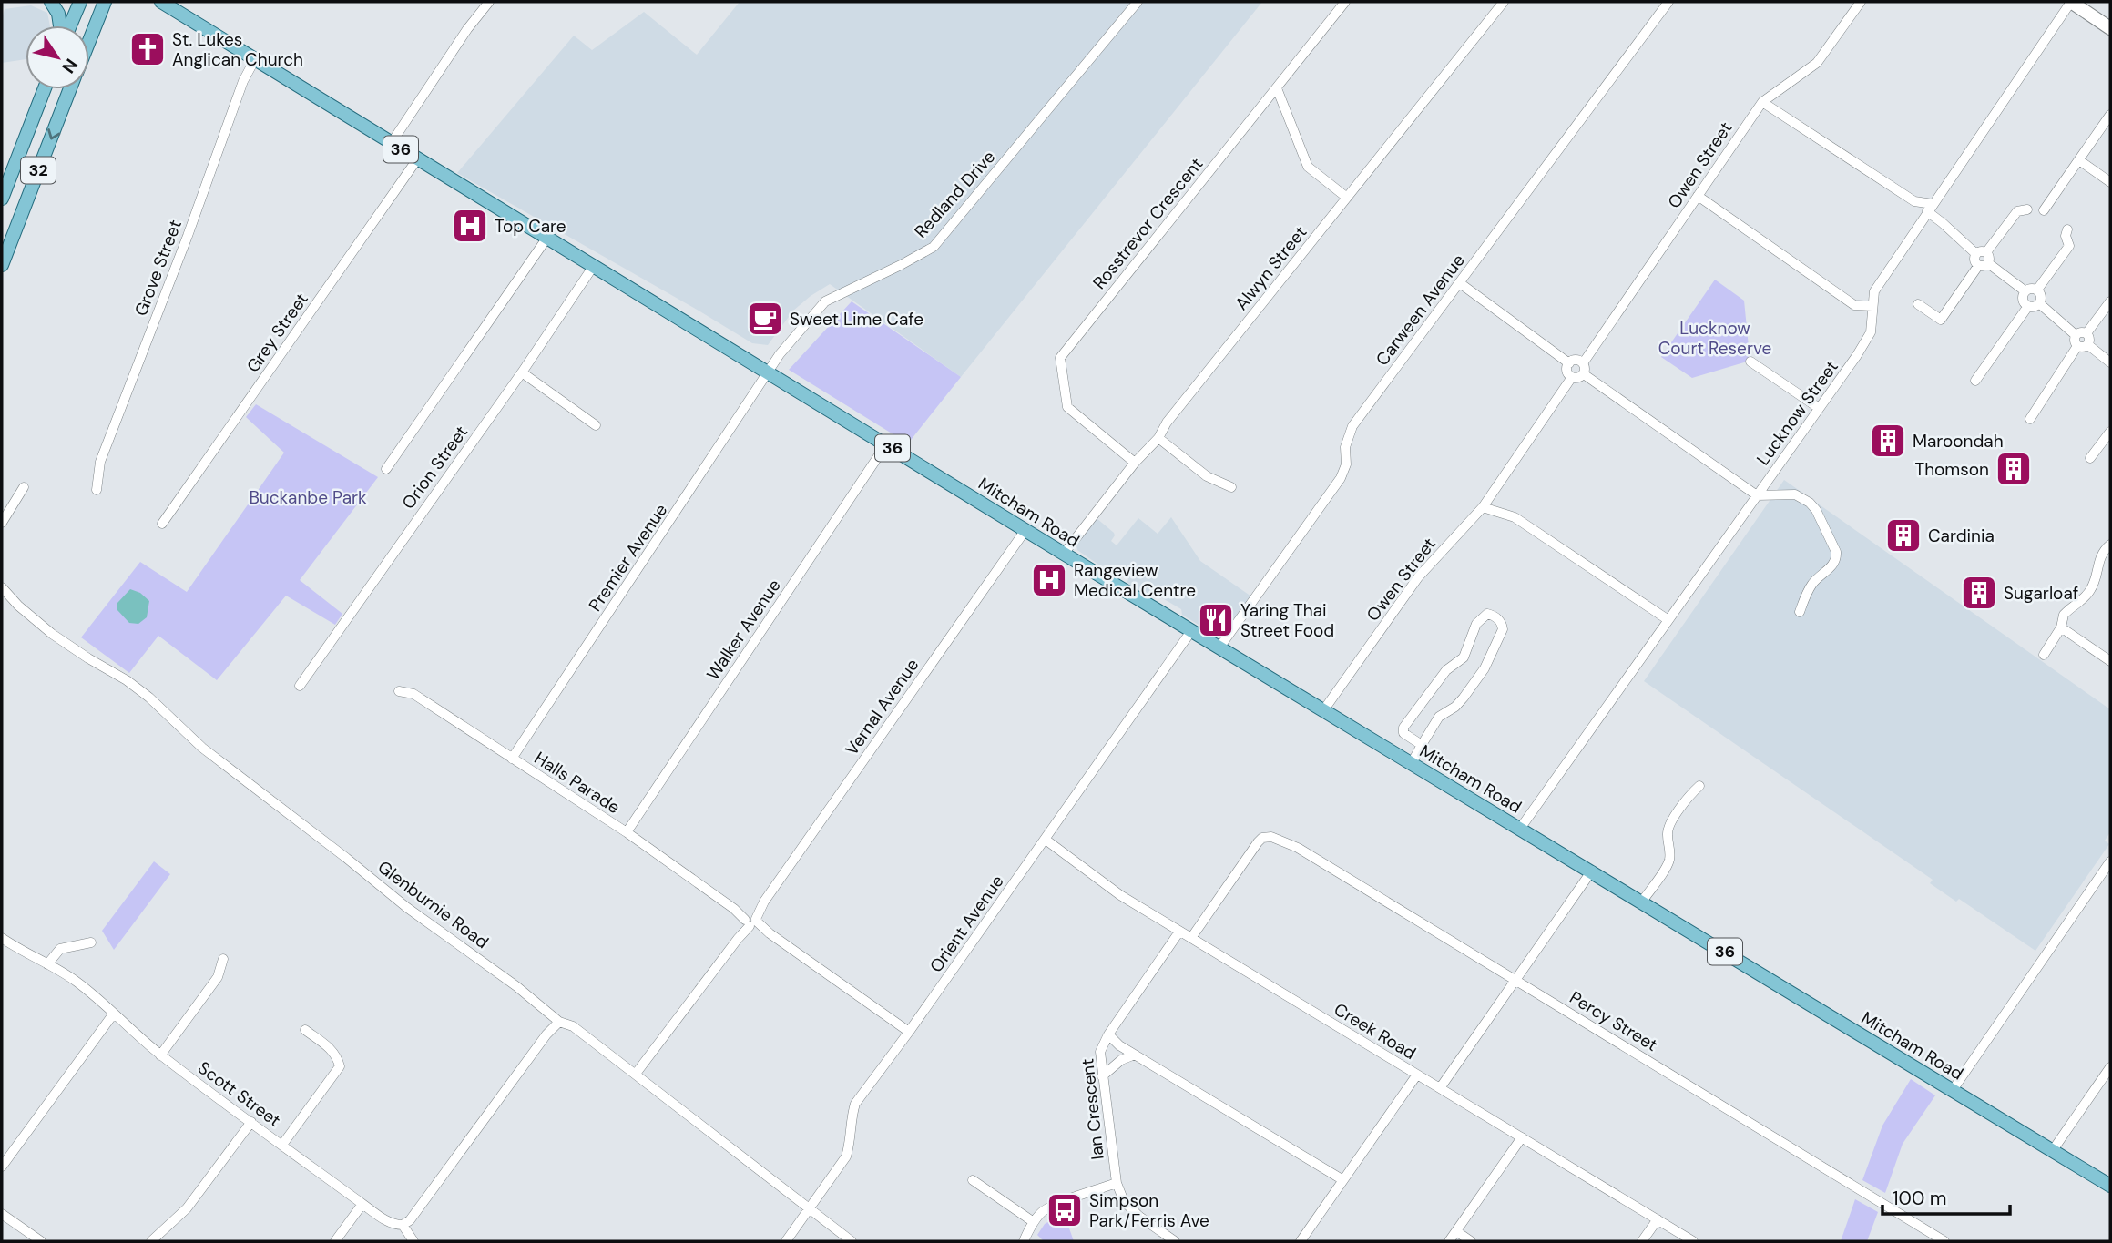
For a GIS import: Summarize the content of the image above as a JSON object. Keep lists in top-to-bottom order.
{
  "streets": {
    "main road": ["36", "32", "Mitcham Road"],
    "street": [
      "Owen Street",
      "Redland Drive",
      "Rosstrevor Crescent",
      "Grove Street",
      "Alwyn Street",
      "Carween Avenue",
      "Grey Street",
      "Lucknow Street",
      "Orion Street",
      "Premier Avenue",
      "Walker Avenue",
      "Vernal Avenue",
      "Halls Parade",
      "Glenburnie Road",
      "Orient Avenue",
      "Percy Street",
      "Creek Road",
      "Scott Street",
      "Ian Crescent"
    ]
  },
  "crossings": [
    ["Owen Street", "Mitcham Road"],
    ["Redland Drive", "Mitcham Road"],
    ["Redland Drive", "Premier Avenue"],
    ["Rosstrevor Crescent", "Alwyn Street"],
    ["Grove Street", "Mitcham Road"],
    ["Alwyn Street", "Mitcham Road"],
    ["Carween Avenue", "Mitcham Road"],
    ["Grey Street", "Mitcham Road"],
    ["Lucknow Street", "Mitcham Road"],
    ["Orion Street", "Mitcham Road"],
    ["Mitcham Road", "Premier Avenue"],
    ["Mitcham Road", "Walker Avenue"],
    ["Mitcham Road", "Vernal Avenue"],
    ["Mitcham Road", "Orient Avenue"],
    ["Premier Avenue", "Halls Parade"],
    ["Walker Avenue", "Halls Parade"],
    ["Vernal Avenue", "Halls Parade"],
    ["Vernal Avenue", "Glenburnie Road"],
    ["Halls Parade", "Orient Avenue"],
    ["Glenburnie Road", "Orient Avenue"],
    ["Orient Avenue", "Creek Road"],
    ["Percy Street", "Creek Road"],
    ["Creek Road", "Ian Crescent"]
  ],
  "parks": ["Lucknow Court Reserve", "Buckanbe Park"],
  "places": {
    "church": ["St. Lukes Anglican Church"],
    "hospital": ["Top Care", "Rangeview Medical Centre"],
    "cafe": ["Sweet Lime Cafe"],
    "building": [
      "Maroondah",
      "Thomson",
      "Cardinia",
      "Sugarloaf"
    ],
    "restaurant": ["Yaring Thai Street Food"],
    "bus stop": ["Simpson Park/Ferris Ave"]
  },
  "scale_bar": "100 m",
  "north": "bottom right"
}
